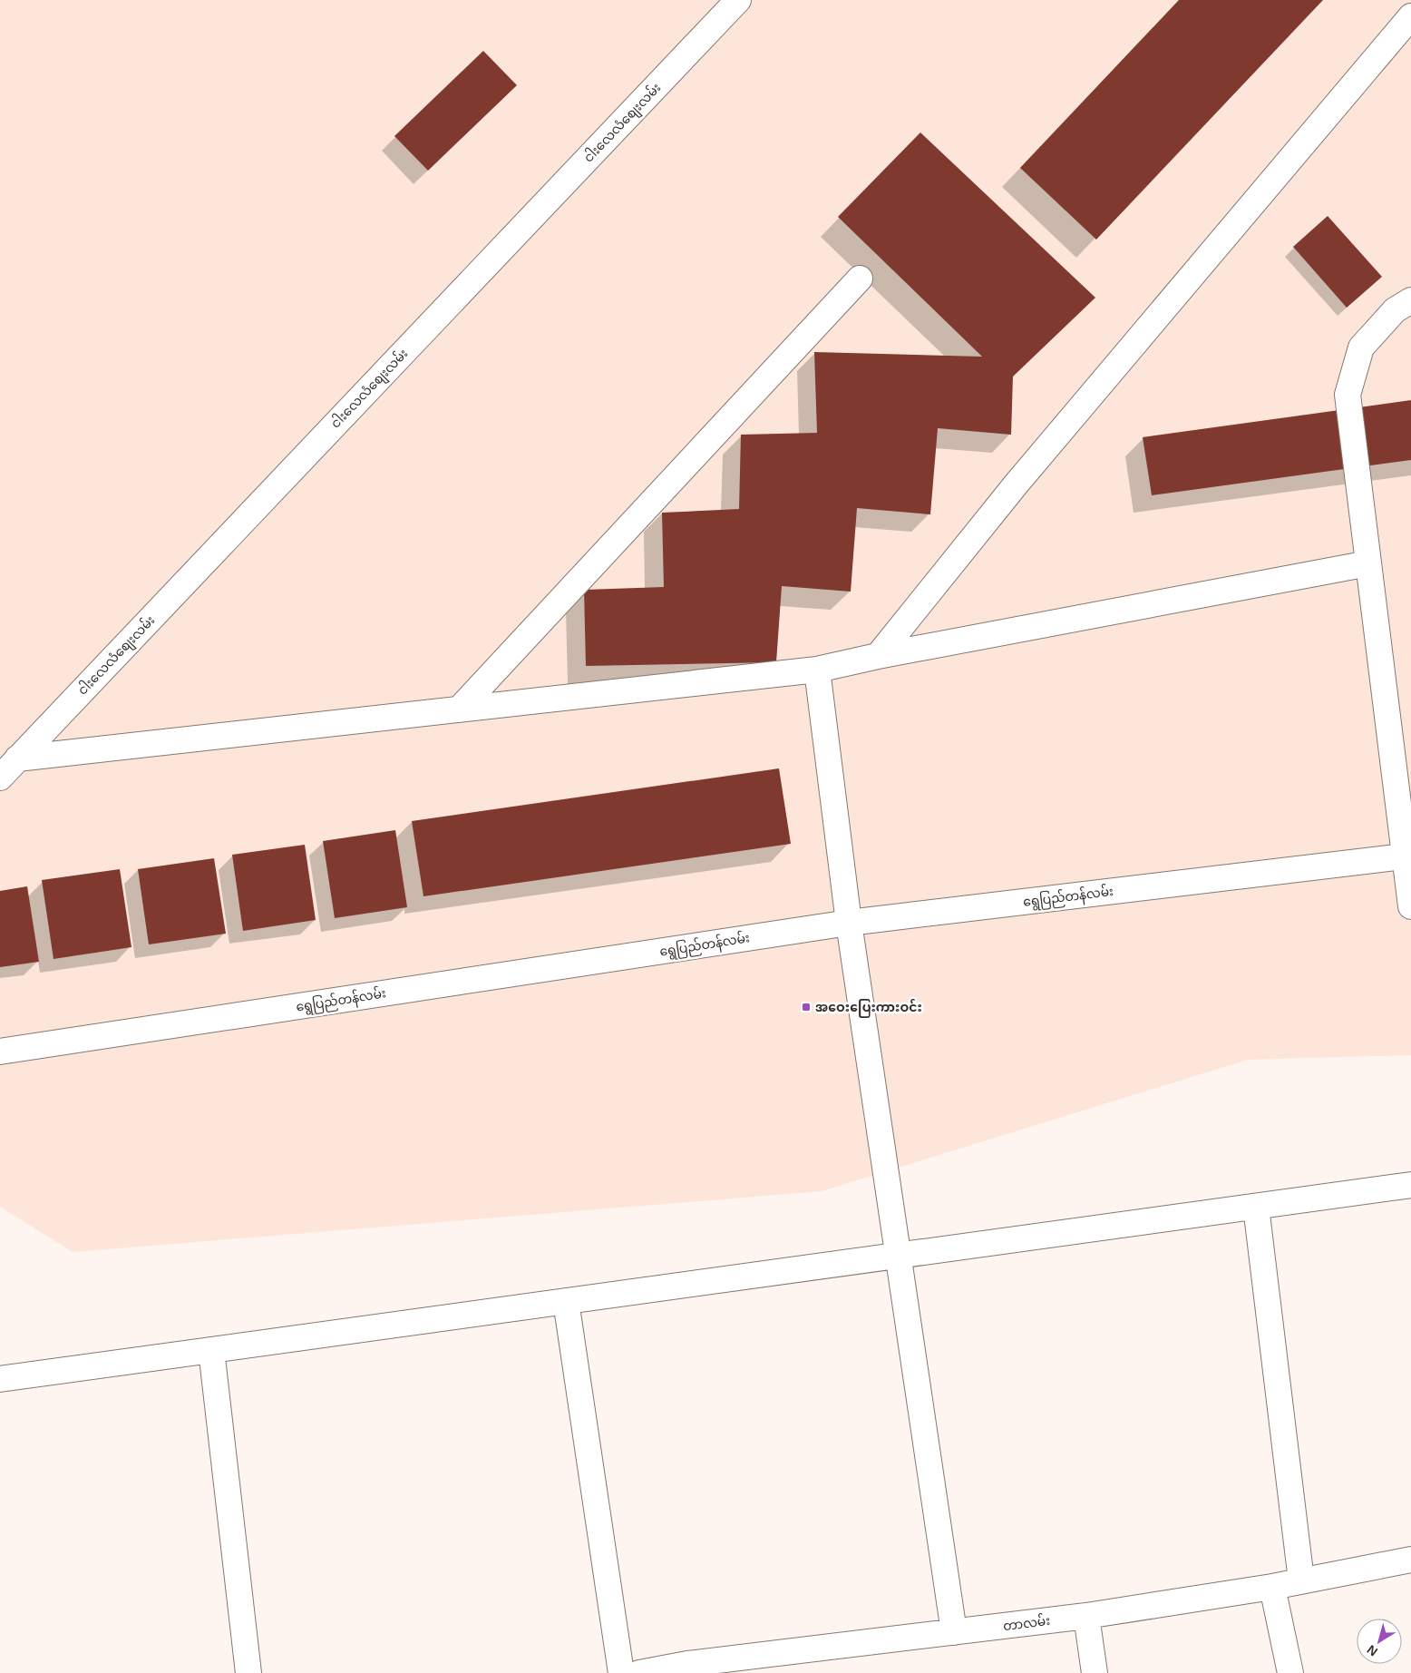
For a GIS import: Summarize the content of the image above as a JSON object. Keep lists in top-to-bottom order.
{
  "streets": {
    "street": ["ငါးလေလံစျေးလမ်း", "ရွေပြည်တန်လမ်း", "တာလမ်း"]
  },
  "places": {
    "transit": ["အဝေးပြေးကားဝင်း"]
  },
  "north": "bottom left"
}
